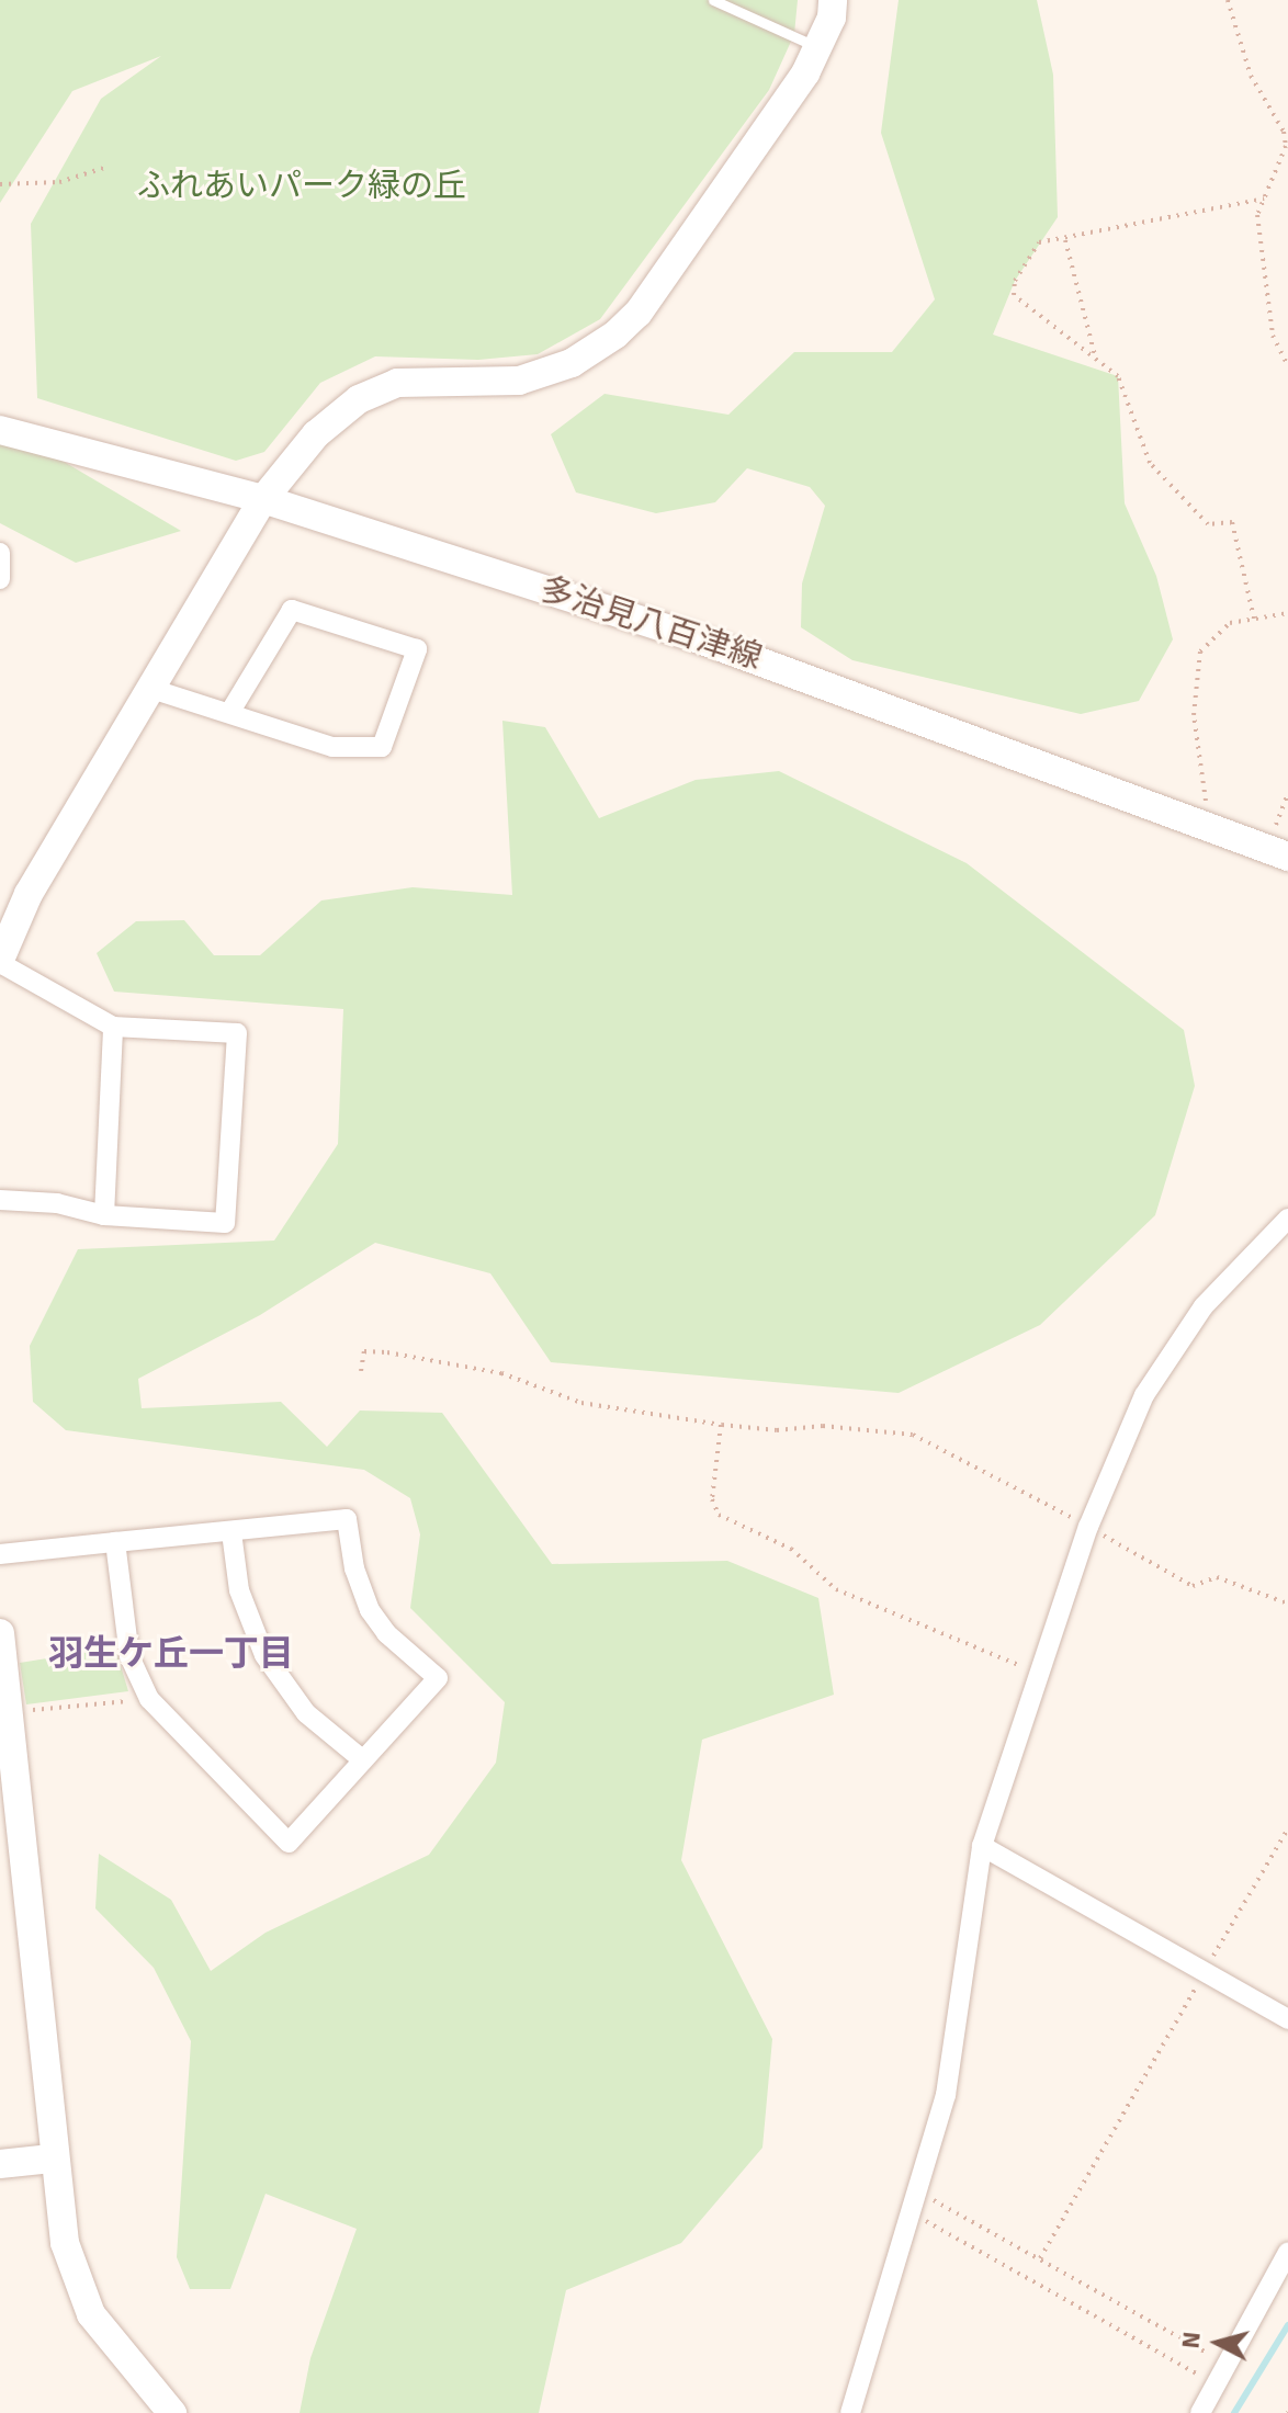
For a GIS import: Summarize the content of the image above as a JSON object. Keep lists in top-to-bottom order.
{
  "streets": {
    "street": ["多治見八百津線"]
  },
  "districts": ["羽生ケ丘一丁目"],
  "parks": ["ふれあいパーク緑の丘"],
  "north": "left"
}
